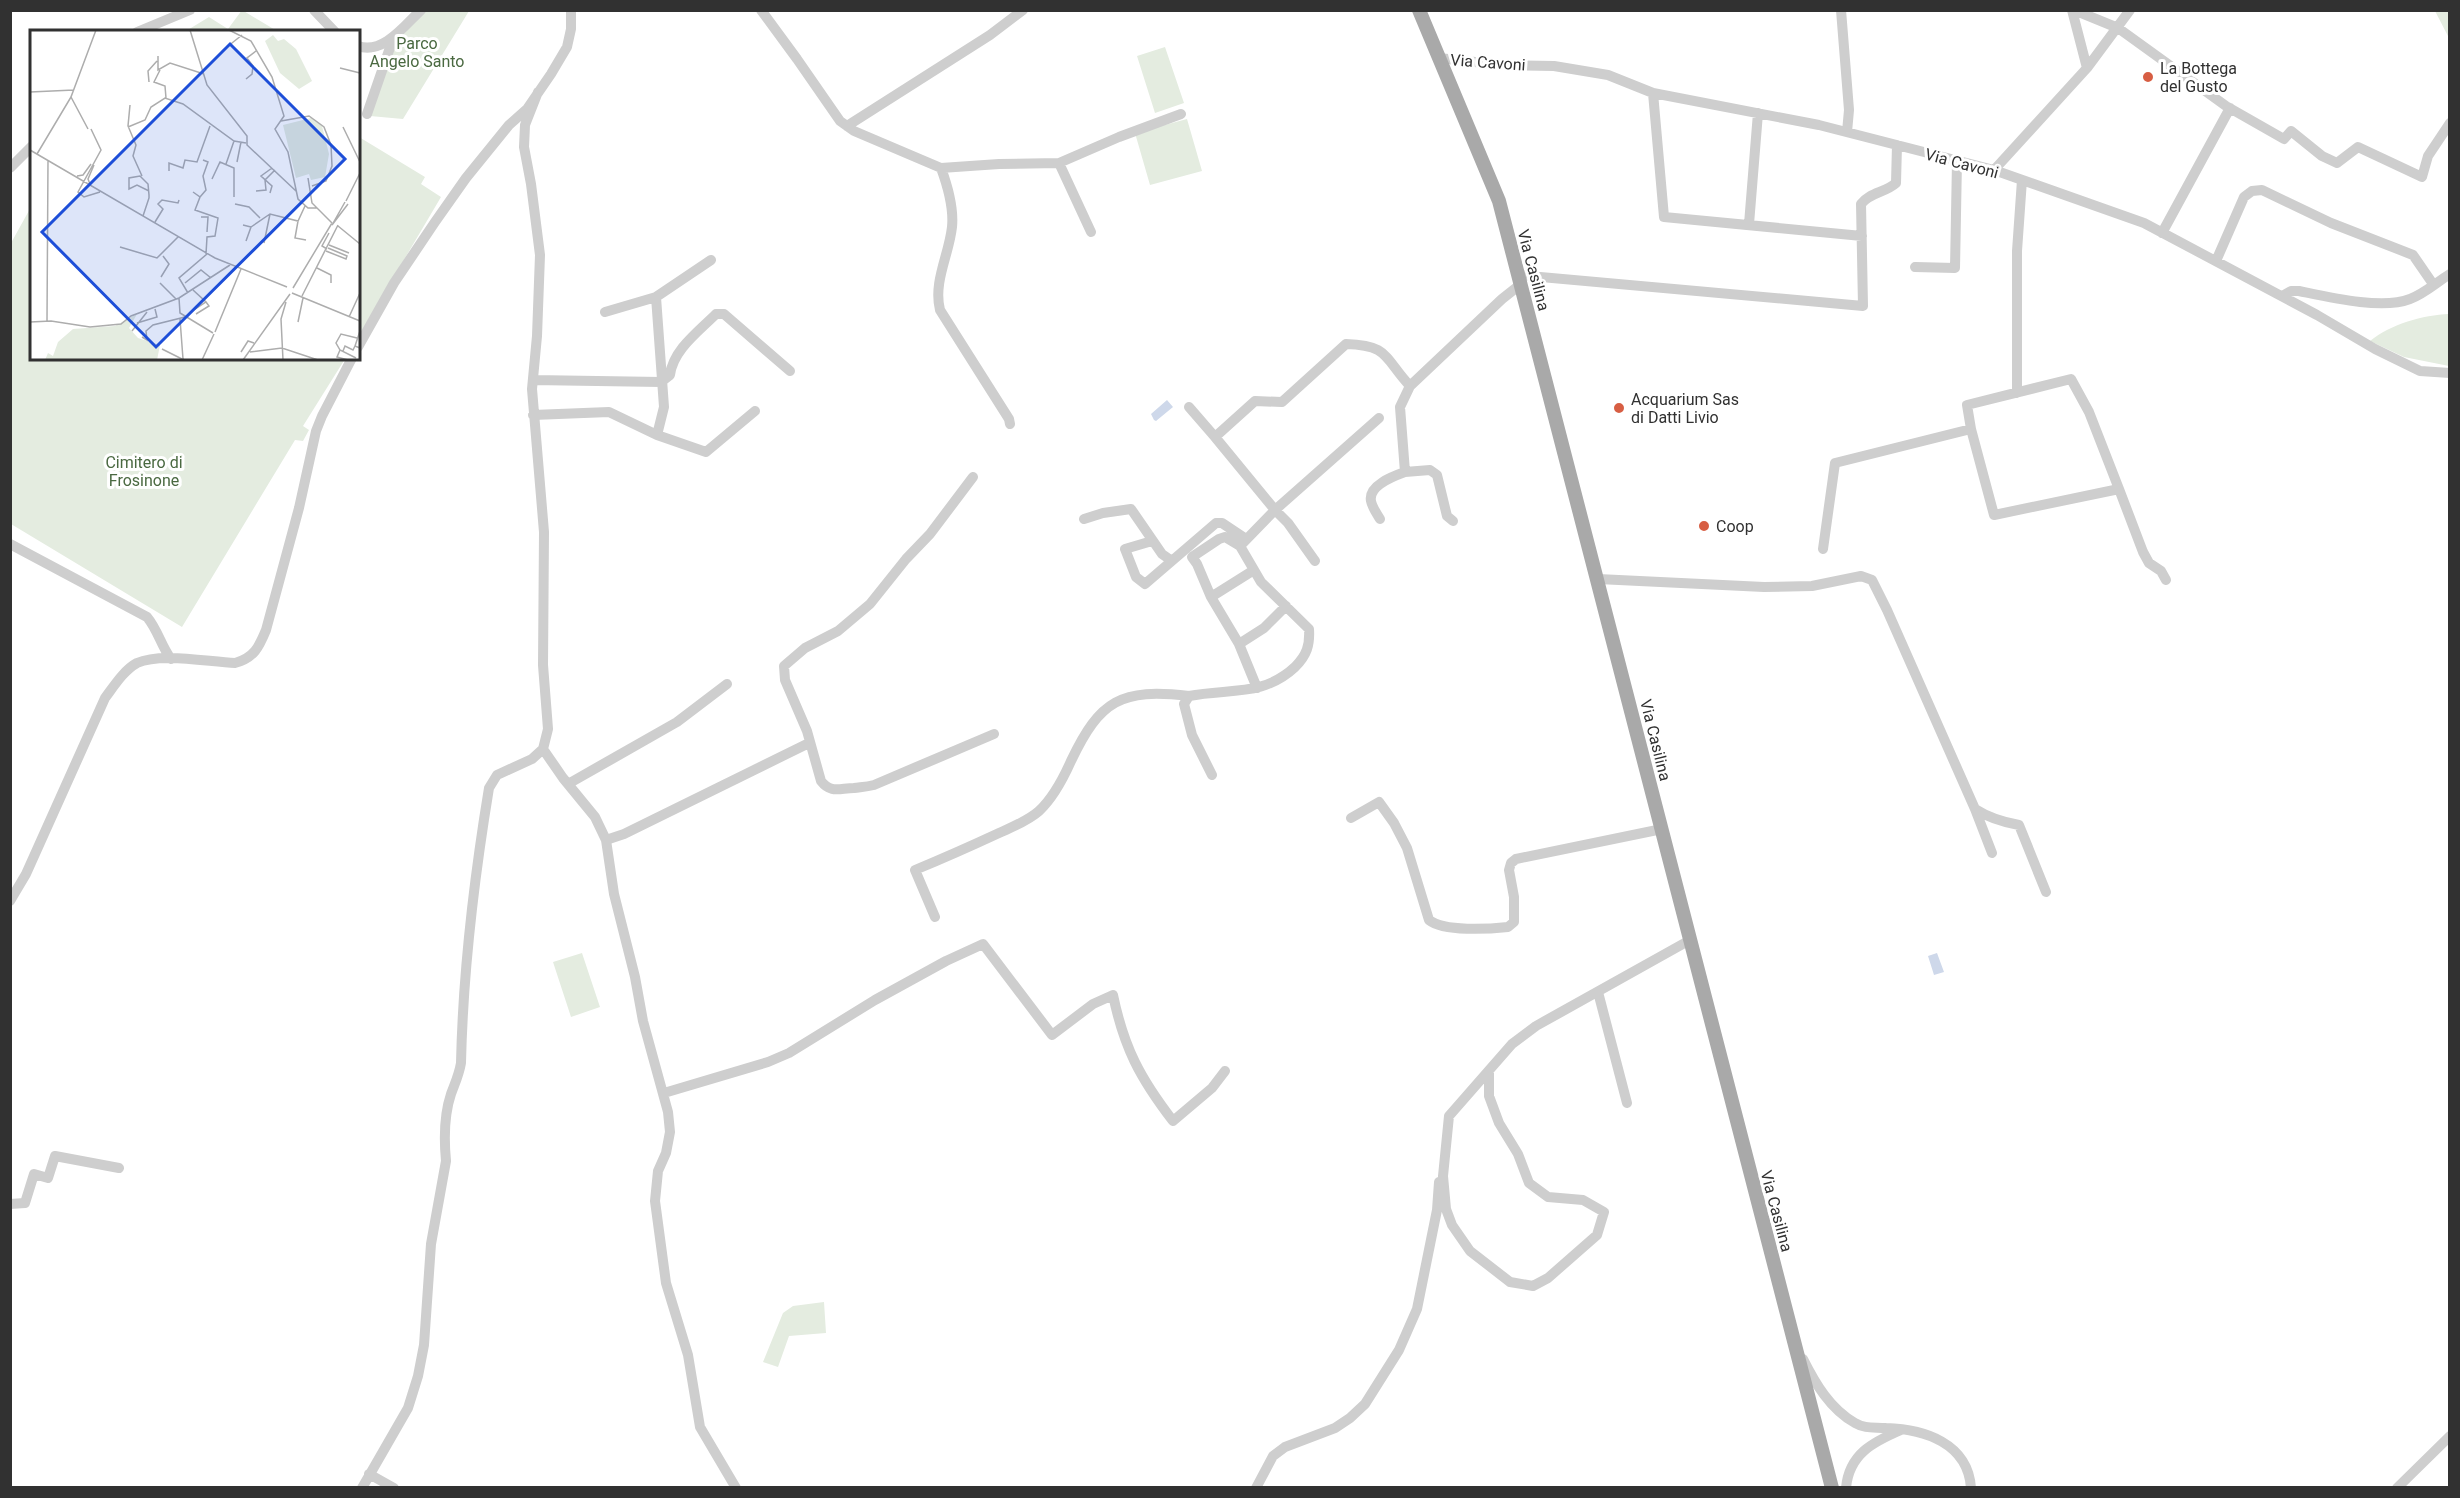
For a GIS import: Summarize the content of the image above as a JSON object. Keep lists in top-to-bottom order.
{
  "streets": {
    "main road": ["Via Casilina"],
    "street": ["Via Cavoni"]
  },
  "crossings": [
    ["Via Cavoni", "Via Casilina"]
  ],
  "parks": ["Parco Angelo Santo", "Cimitero di Frosinone"],
  "places": ["La Bottega del Gusto", "Acquarium Sas di Datti Livio", "Coop"]
}
